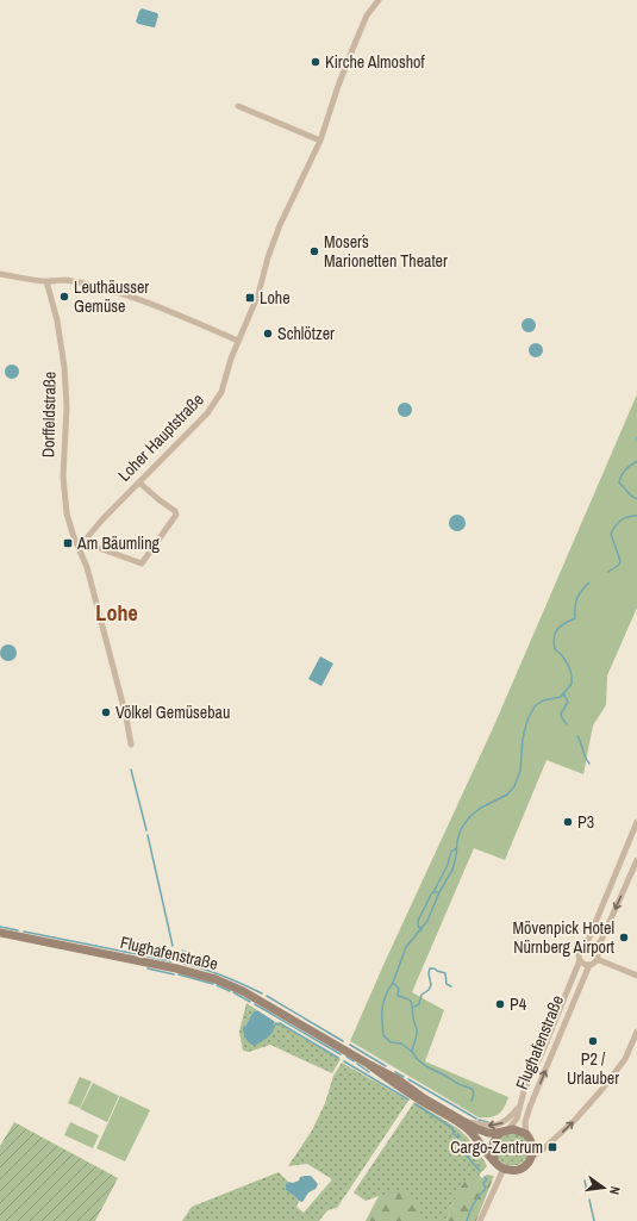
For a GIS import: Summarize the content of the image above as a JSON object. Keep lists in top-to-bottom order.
{
  "streets": {
    "main road": ["Flughafenstraße"],
    "street": ["Dorffeldstraße", "Loher Hauptstraße"]
  },
  "crossings": [
    ["Dorffeldstraße", "Loher Hauptstraße"]
  ],
  "districts": ["Lohe"],
  "places": {
    "other": [
      "Kirche Almoshof",
      "Moser´s Marionetten Theater",
      "Leuthäusser Gemüse",
      "Schlötzer",
      "Völkel Gemüsebau",
      "P3",
      "Mövenpick Hotel Nürnberg Airport",
      "P4",
      "P2 / Urlauber"
    ],
    "transit": ["Lohe", "Am Bäumling", "Cargo-Zentrum"]
  },
  "north": "right"
}
